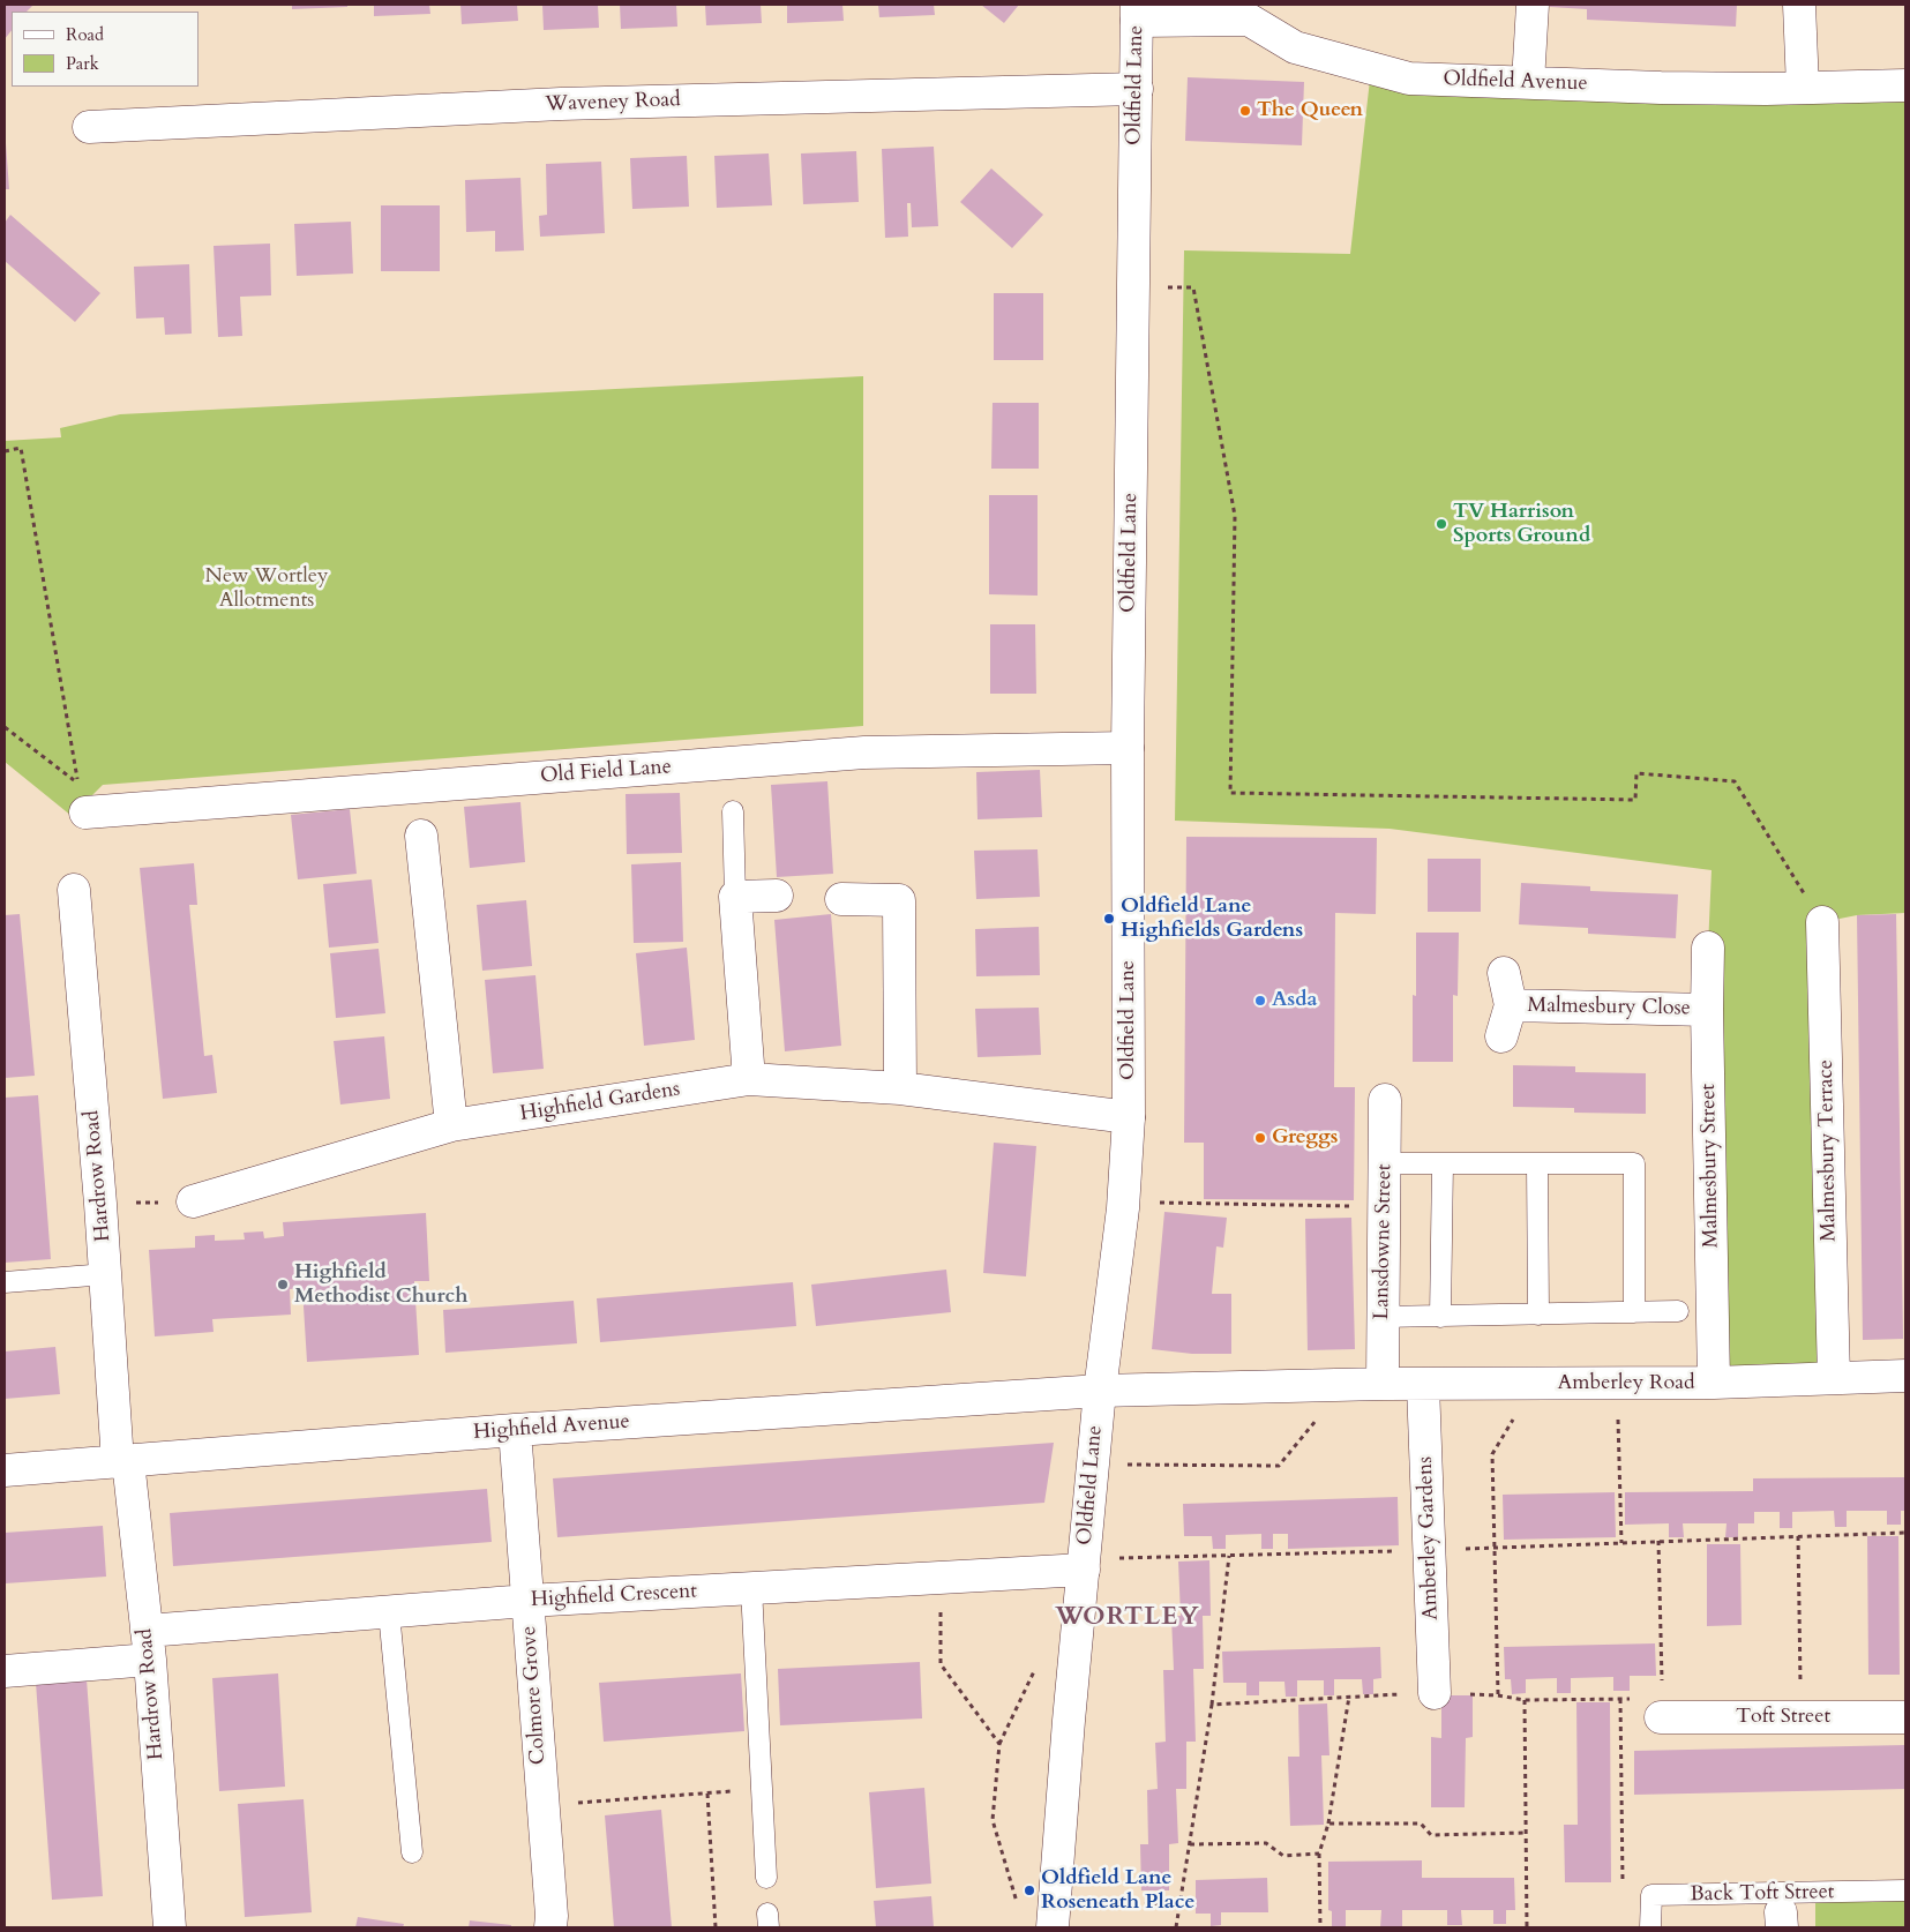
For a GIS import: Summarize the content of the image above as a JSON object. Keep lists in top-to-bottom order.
{
  "streets": {
    "street": [
      "Oldfield Avenue",
      "Oldfield Lane",
      "Waveney Road",
      "Old Field Lane",
      "Malmesbury Close",
      "Highfield Gardens",
      "Malmesbury Terrace",
      "Malmesbury Street",
      "Hardrow Road",
      "Lansdowne Street",
      "Amberley Road",
      "Highfield Avenue",
      "Amberley Gardens",
      "Highfield Crescent",
      "Colmore Grove",
      "Toft Street"
    ],
    "lane": ["Back Toft Street"]
  },
  "crossings": [
    ["Oldfield Avenue", "Oldfield Lane"],
    ["Oldfield Lane", "Waveney Road"],
    ["Oldfield Lane", "Old Field Lane"],
    ["Oldfield Lane", "Highfield Gardens"],
    ["Oldfield Lane", "Amberley Road"],
    ["Oldfield Lane", "Highfield Avenue"],
    ["Oldfield Lane", "Highfield Crescent"],
    ["Malmesbury Close", "Malmesbury Street"],
    ["Malmesbury Terrace", "Amberley Road"],
    ["Malmesbury Street", "Amberley Road"],
    ["Hardrow Road", "Highfield Avenue"],
    ["Hardrow Road", "Highfield Crescent"],
    ["Lansdowne Street", "Amberley Road"],
    ["Amberley Road", "Highfield Avenue"],
    ["Amberley Road", "Amberley Gardens"],
    ["Highfield Avenue", "Colmore Grove"],
    ["Highfield Crescent", "Colmore Grove"]
  ],
  "districts": ["WORTLEY"],
  "parks": ["New Wortley Allotments"],
  "places": [
    "The Queen",
    "TV Harrison Sports Ground",
    "Oldfield Lane Highfields Gardens",
    "Asda",
    "Greggs",
    "Highfield Methodist Church",
    "Oldfield Lane Roseneath Place"
  ],
  "legend": ["Road", "Park"]
}
